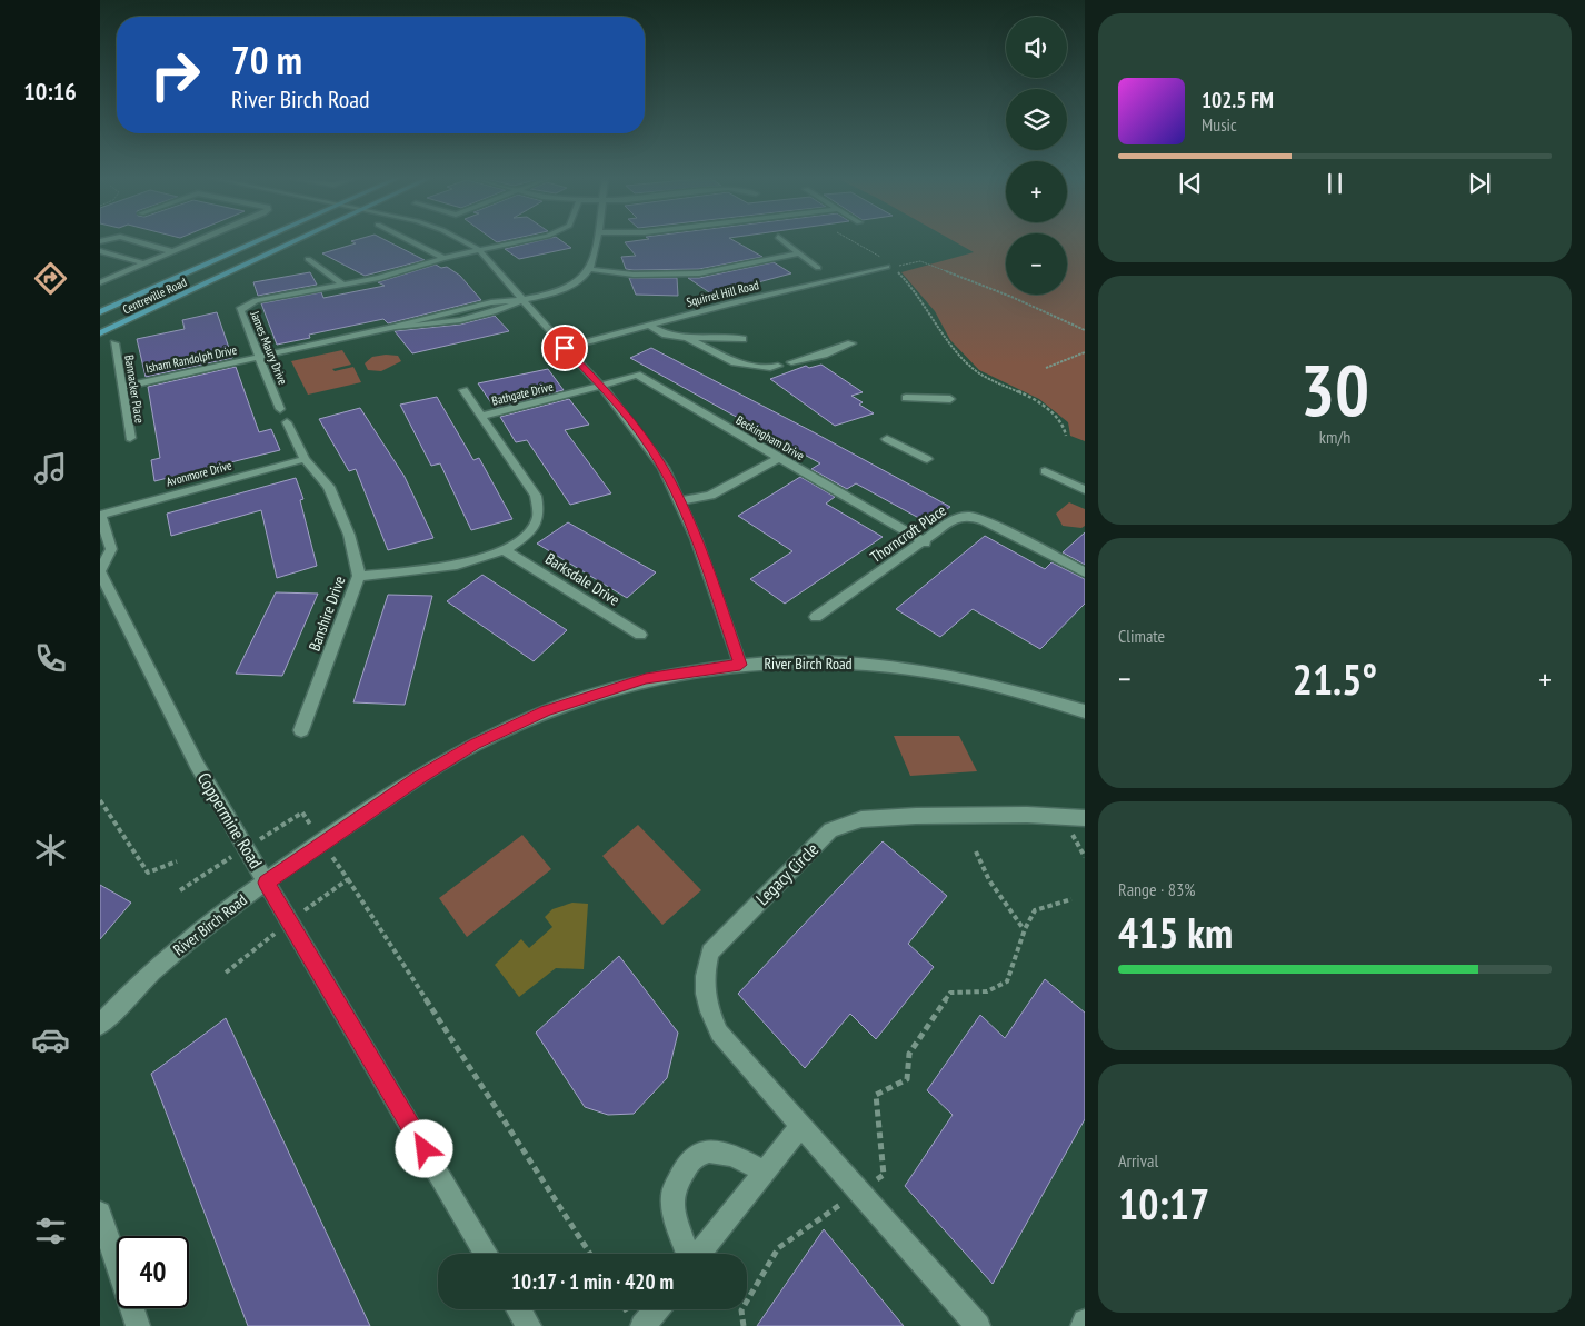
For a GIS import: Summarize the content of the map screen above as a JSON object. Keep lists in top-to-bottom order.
{
  "streets": {
    "main road": ["Centreville Road"],
    "street": [
      "Squirrel Hill Road",
      "James Maury Drive",
      "Isham Randolph Drive",
      "Bannacker Place",
      "Bathgate Drive",
      "Beckingham Drive",
      "Avonmore Drive",
      "Thorncroft Place",
      "Barksdale Drive",
      "Banshire Drive",
      "River Birch Road",
      "Coppermine Road",
      "Legacy Circle"
    ]
  },
  "crossings": [
    ["James Maury Drive", "Isham Randolph Drive"],
    ["Isham Randolph Drive", "Bannacker Place"],
    ["Bathgate Drive", "Beckingham Drive"],
    ["Beckingham Drive", "Thorncroft Place"],
    ["Avonmore Drive", "Banshire Drive"],
    ["Avonmore Drive", "Coppermine Road"],
    ["River Birch Road", "Coppermine Road"]
  ],
  "page": {
    "tabs": "10:16",
    "map_buttons": ["+", "−"],
    "turn": ["70 m", "River Birch Road"],
    "song": ["102.5 FM", "Music"],
    "tile": [
      ["30", "km/h"],
      "Climate",
      ["Range · 83%", "415 km"],
      ["Arrival", "10:17"]
    ],
    "heat": ["−", "21.5°", "+"],
    "limit": "40",
    "trip": "10:17 · 1 min · 420 m"
  }
}
